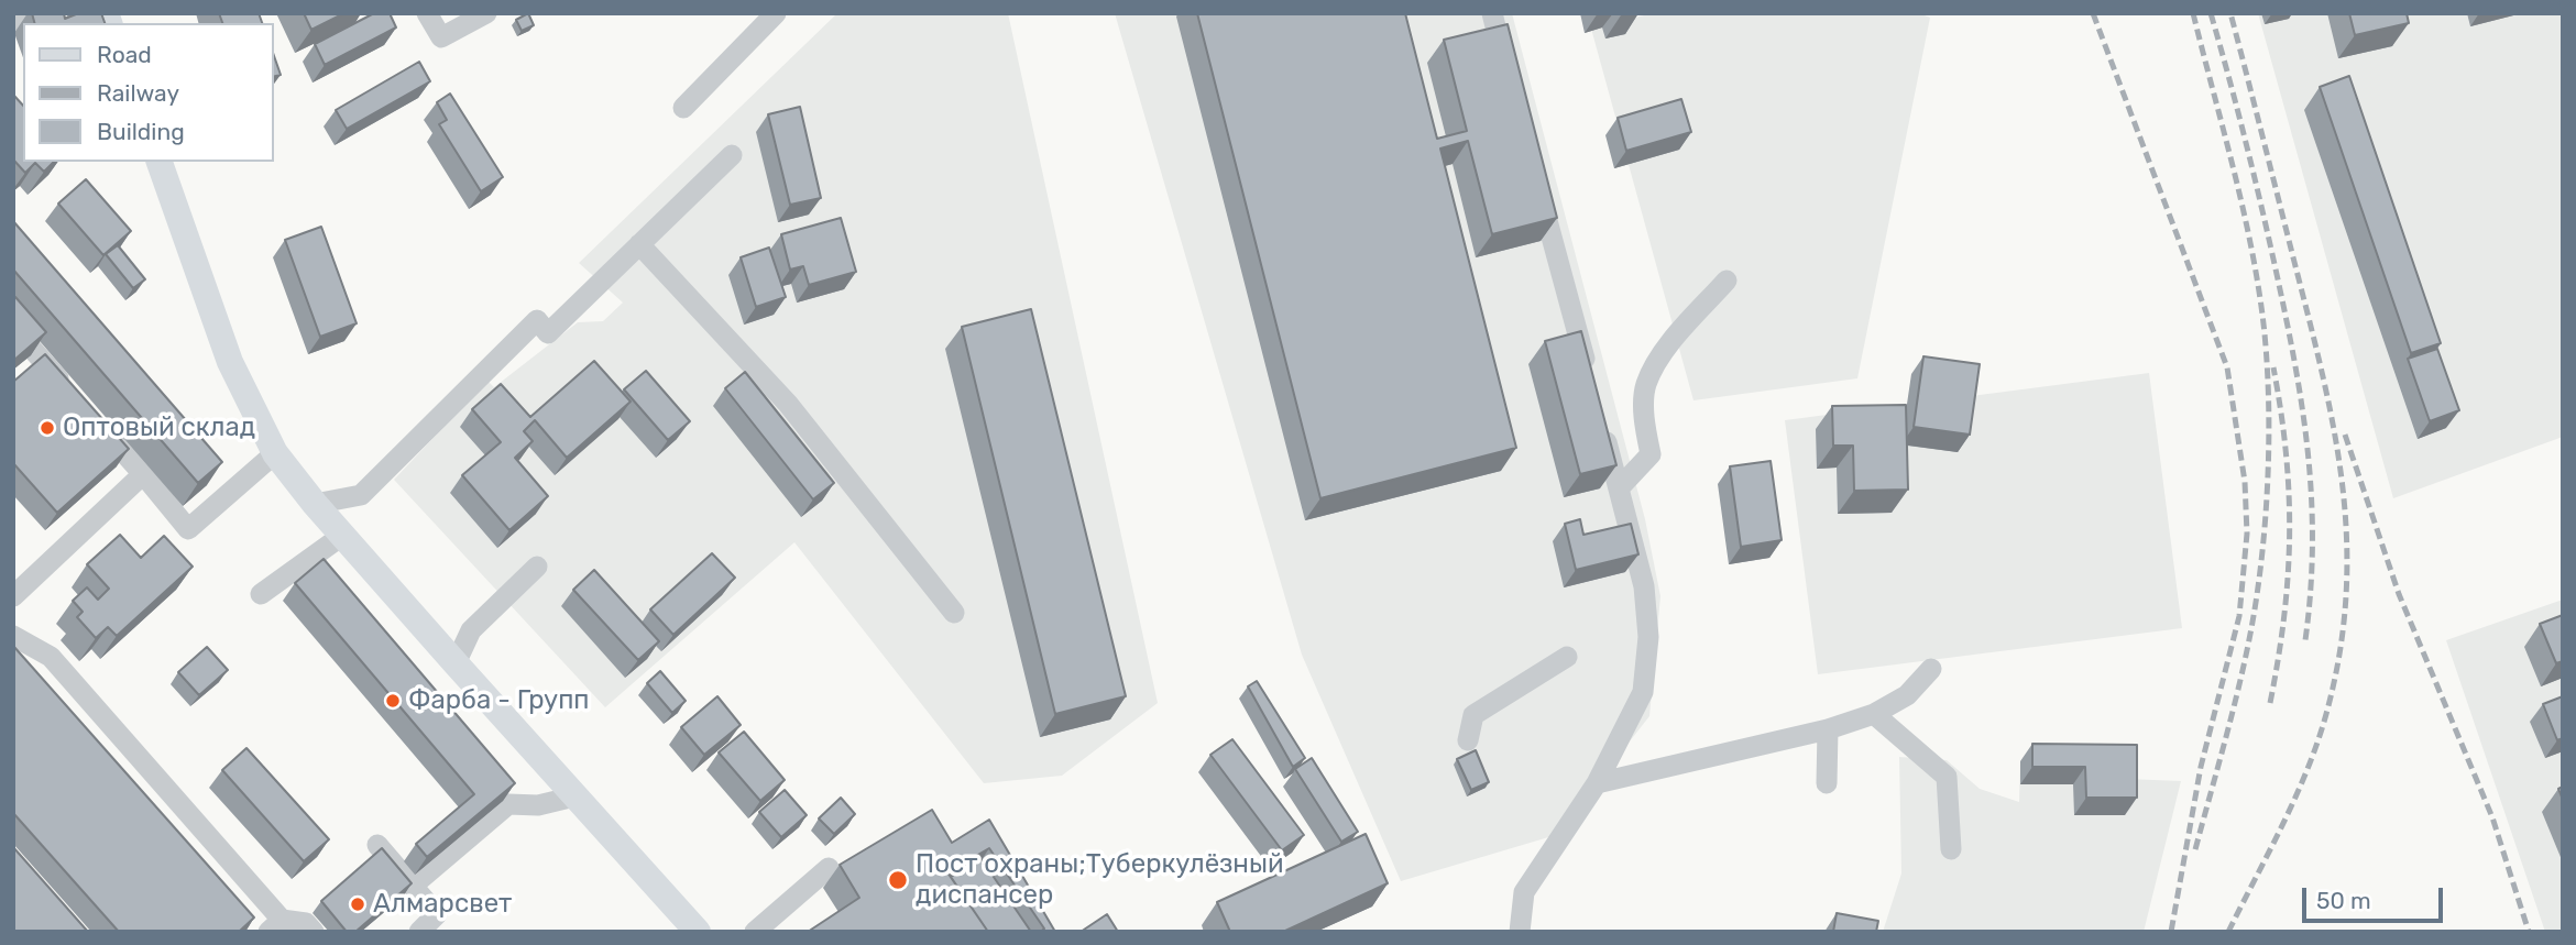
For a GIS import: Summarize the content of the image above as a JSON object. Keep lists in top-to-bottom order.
{
  "places": [
    "Оптовый склад",
    "Фарба - Групп",
    "Пост охраны;Туберкулёзный диспансер",
    "Алмарсвет"
  ],
  "legend": ["Road", "Railway", "Building"],
  "scale_bar": "50 m"
}
